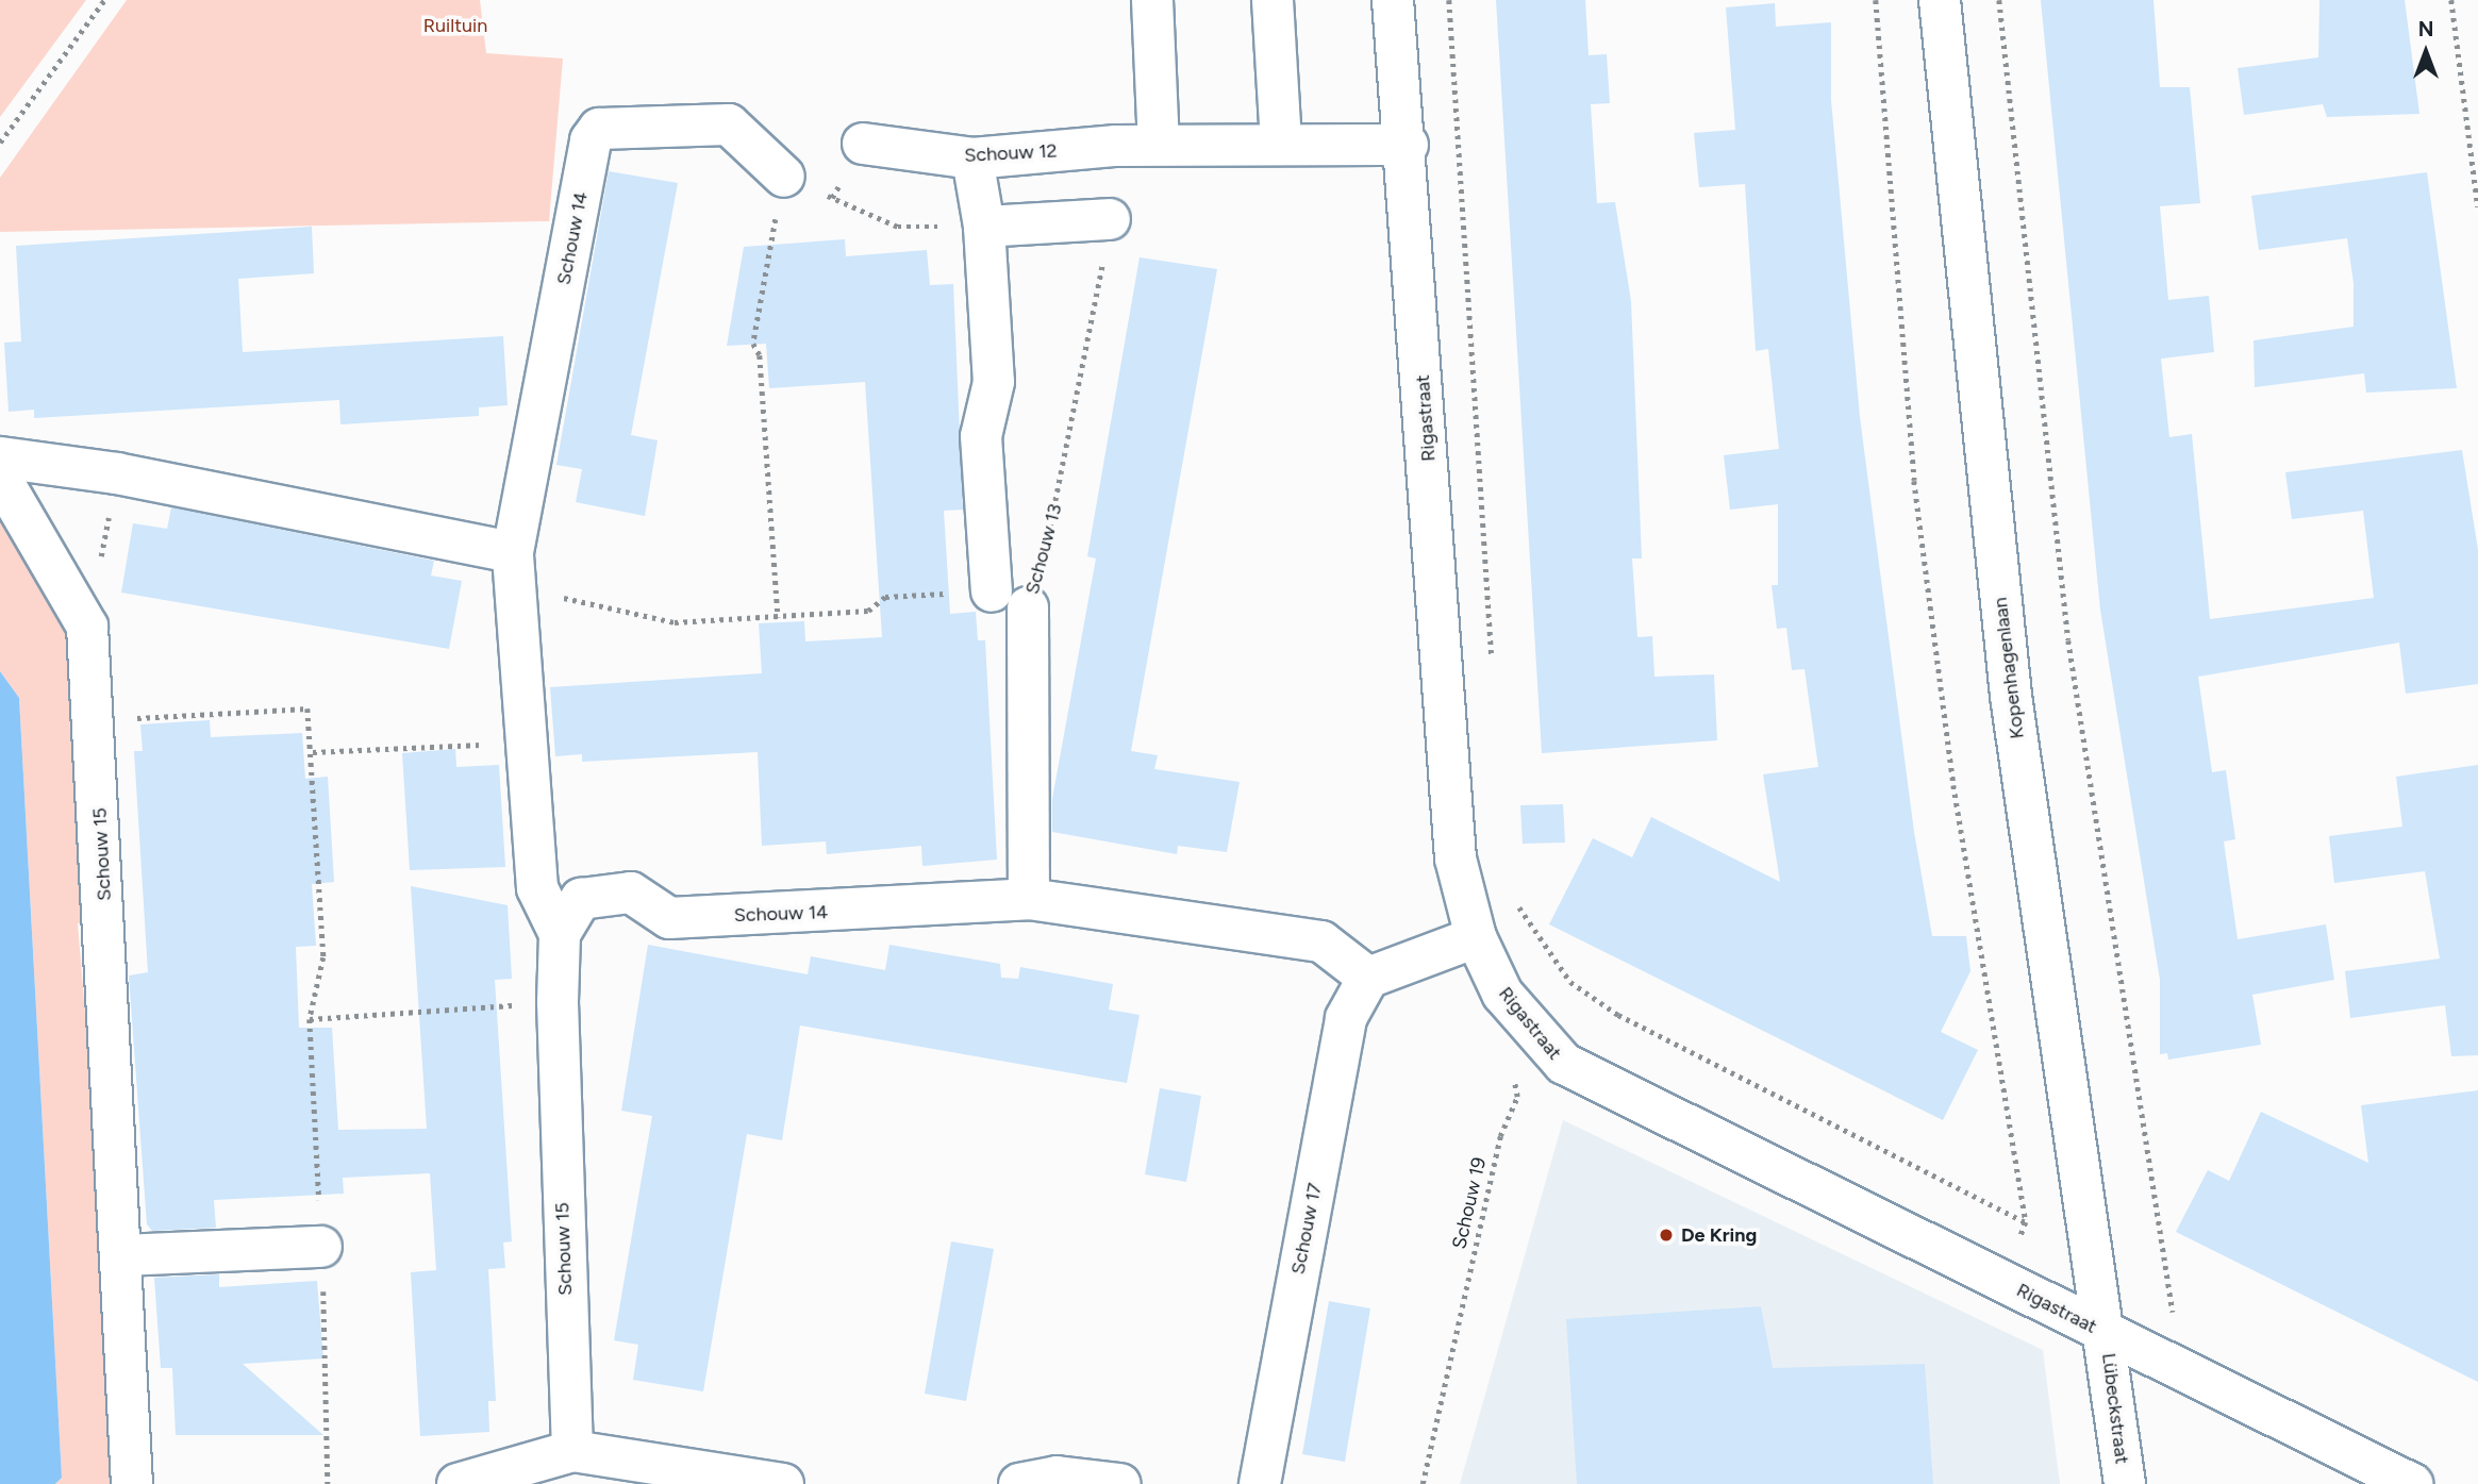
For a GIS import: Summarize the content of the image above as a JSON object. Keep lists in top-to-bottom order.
{
  "streets": {
    "street": [
      "Schouw 12",
      "Schouw 14",
      "Rigastraat",
      "Kopenhagenlaan",
      "Schouw 15",
      "Schouw 17",
      "Lübeckstraat"
    ],
    "path": ["Schouw 13", "Schouw 19"]
  },
  "crossings": [
    ["Schouw 12", "Rigastraat"],
    ["Schouw 14", "Schouw 15"],
    ["Schouw 14", "Schouw 17"],
    ["Rigastraat", "Kopenhagenlaan"],
    ["Rigastraat", "Lübeckstraat"],
    ["Kopenhagenlaan", "Lübeckstraat"]
  ],
  "parks": ["Ruiltuin"],
  "places": ["De Kring"],
  "north": "top"
}
